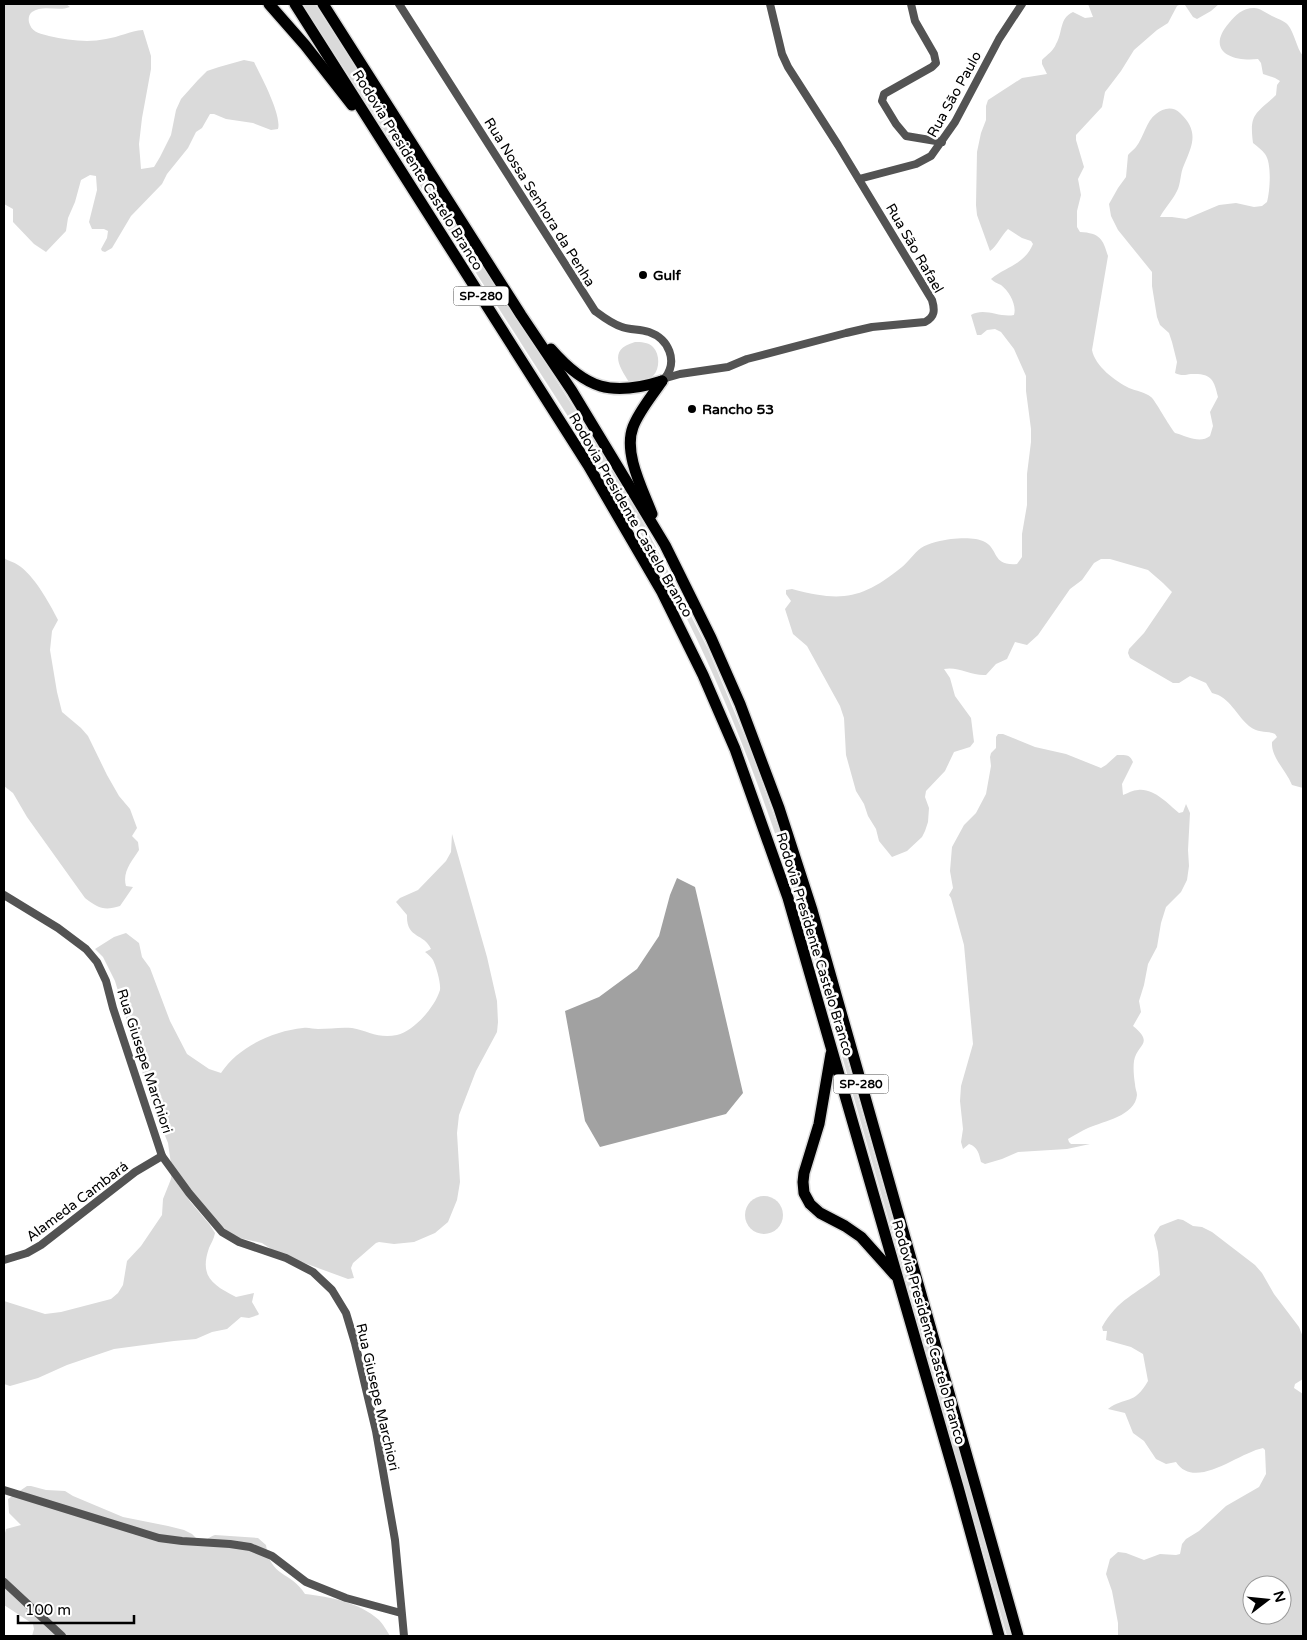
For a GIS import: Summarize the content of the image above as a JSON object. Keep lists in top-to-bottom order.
{
  "streets": {
    "highway": ["Rodovia Presidente Castelo Branco", "SP-280"],
    "street": [
      "Rua São Paulo",
      "Rua Nossa Senhora da Penha",
      "Rua São Rafael",
      "Rua Giusepe Marchiori",
      "Alameda Cambará"
    ]
  },
  "crossings": [
    ["Rua São Paulo", "Rua São Rafael"],
    ["Rua Nossa Senhora da Penha", "Rua São Rafael"],
    ["Rua Giusepe Marchiori", "Alameda Cambará"]
  ],
  "places": ["Gulf", "Rancho 53"],
  "scale_bar": "100 m",
  "north": "right"
}
